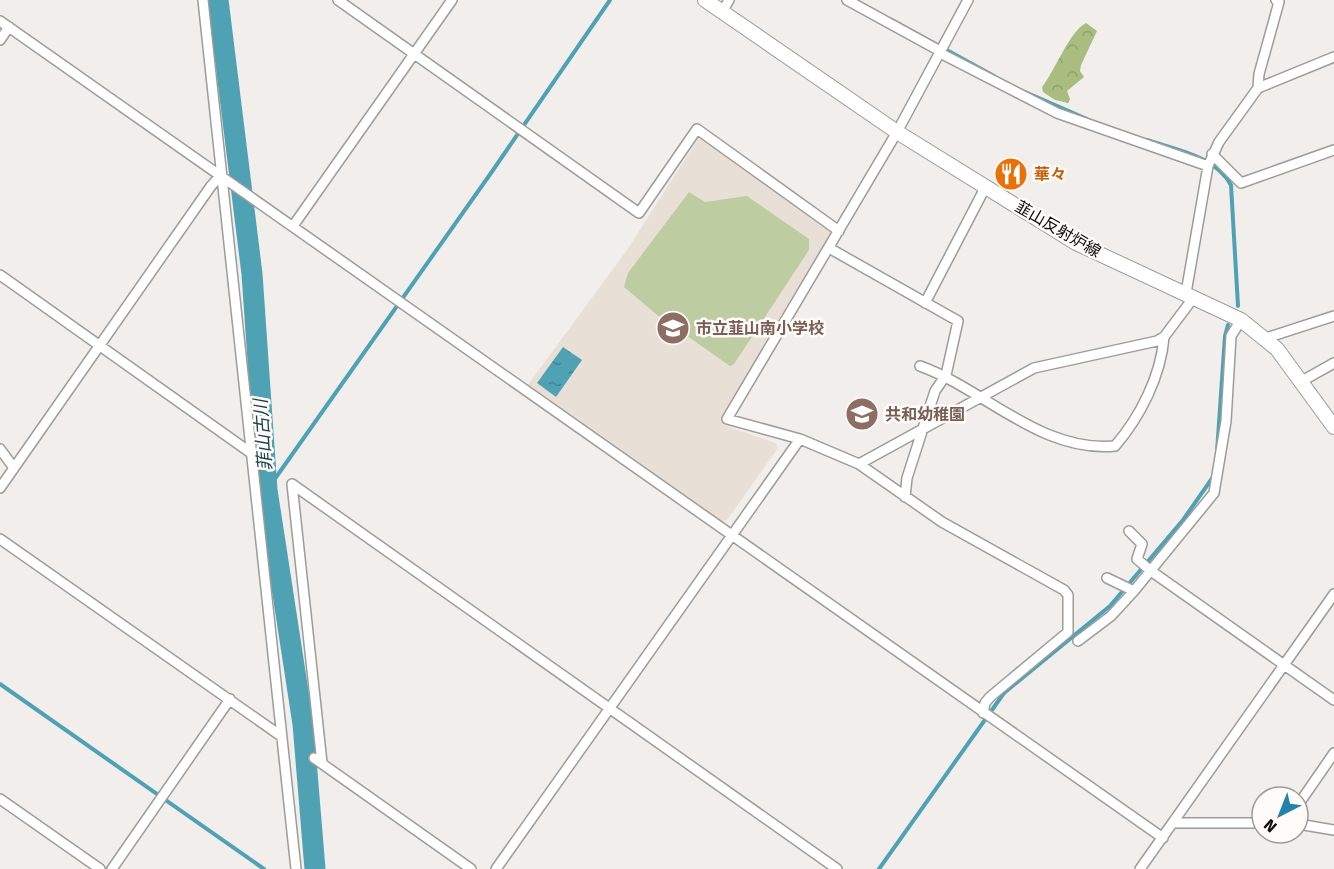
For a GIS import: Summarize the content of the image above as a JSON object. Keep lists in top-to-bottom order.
{
  "streets": {
    "main road": ["韮山反射炉線"]
  },
  "water": ["菲山古川"],
  "places": {
    "restaurant": ["華々"],
    "school or university": ["市立韮山南小学校", "共和幼稚園"]
  },
  "north": "bottom left"
}
